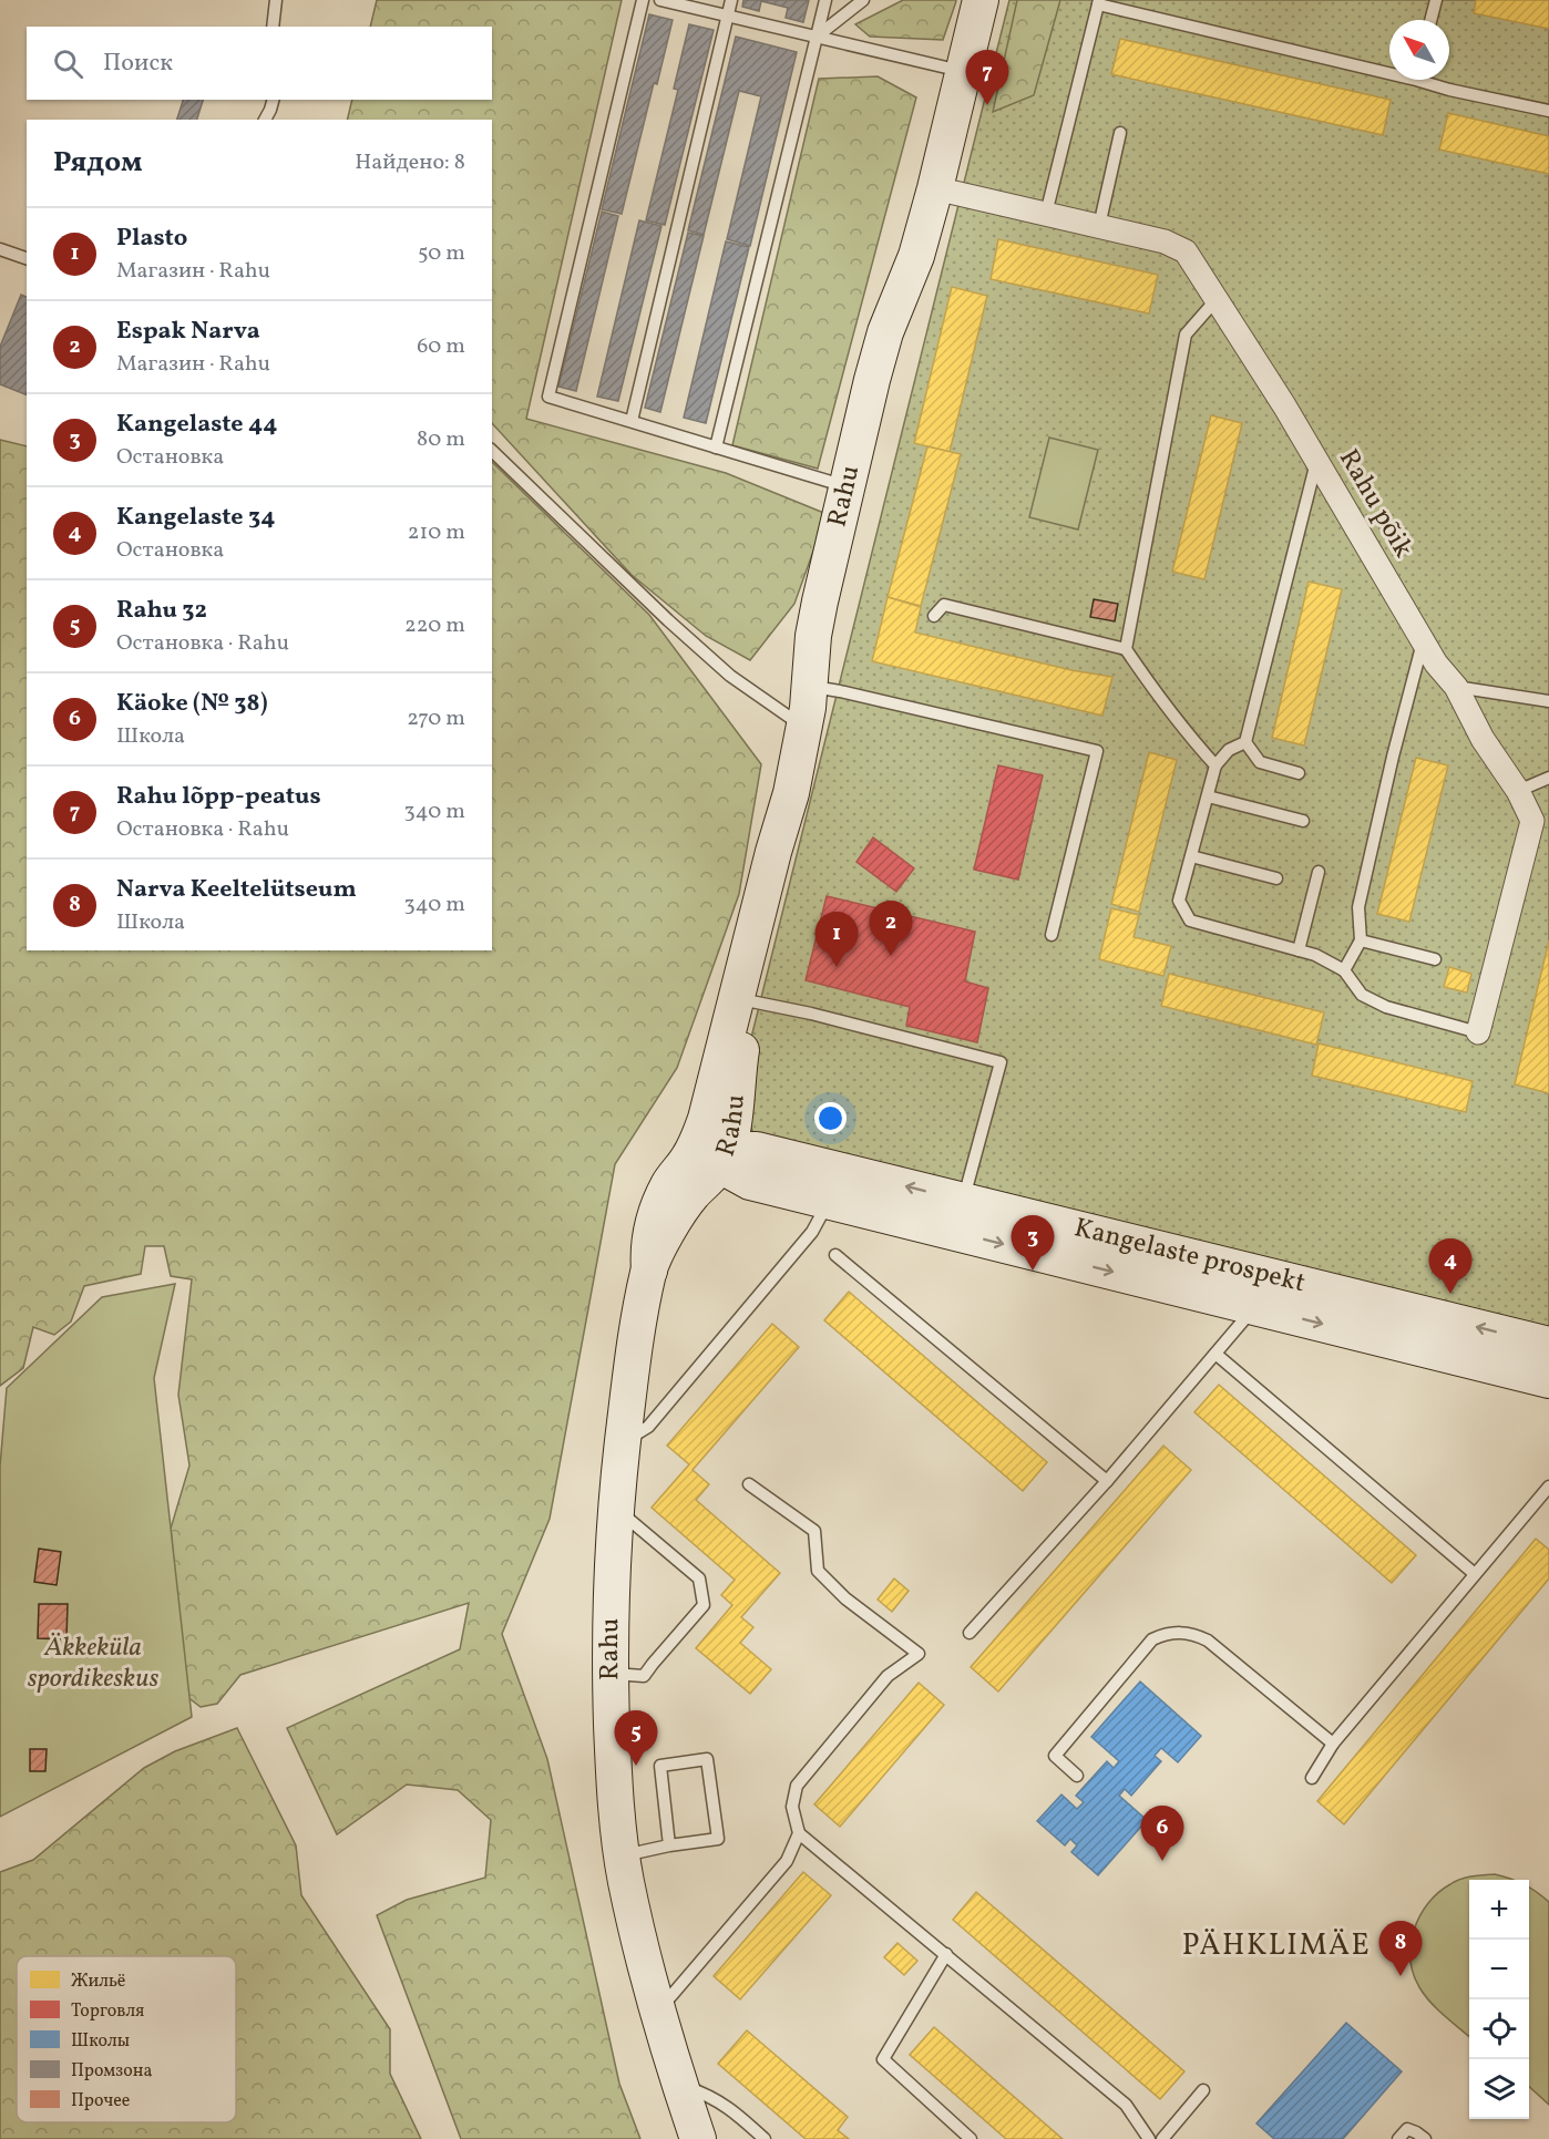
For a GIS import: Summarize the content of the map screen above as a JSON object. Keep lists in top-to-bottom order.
{
  "streets": {
    "main road": ["Rahu", "Kangelaste prospekt"],
    "street": ["Rahu põik"]
  },
  "crossings": [
    ["Rahu", "Rahu põik"],
    ["Rahu", "Kangelaste prospekt"]
  ],
  "districts": ["PÄHKLIMÄE"],
  "parks": ["Äkkeküla spordikeskus"],
  "legend": [
    "Жильё",
    "Торговля",
    "Школы",
    "Промзона",
    "Прочее"
  ],
  "north": "top left",
  "page": {
    "search": "Поиск",
    "pins": [
      "7",
      "2",
      "1",
      "3",
      "4",
      "5",
      "6",
      "8"
    ],
    "heading": ["Рядом", "Найдено: 8"],
    "list": [
      {
        "mark": "1",
        "name": "Plasto",
        "note": "Магазин · Rahu",
        "value": "50 m"
      },
      {
        "mark": "2",
        "name": "Espak Narva",
        "note": "Магазин · Rahu",
        "value": "60 m"
      },
      {
        "mark": "3",
        "name": "Kangelaste 44",
        "note": "Остановка",
        "value": "80 m"
      },
      {
        "mark": "4",
        "name": "Kangelaste 34",
        "note": "Остановка",
        "value": "210 m"
      },
      {
        "mark": "5",
        "name": "Rahu 32",
        "note": "Остановка · Rahu",
        "value": "220 m"
      },
      {
        "mark": "6",
        "name": "Käoke (№ 38)",
        "note": "Школа",
        "value": "270 m"
      },
      {
        "mark": "7",
        "name": "Rahu lõpp-peatus",
        "note": "Остановка · Rahu",
        "value": "340 m"
      },
      {
        "mark": "8",
        "name": "Narva Keeltelütseum",
        "note": "Школа",
        "value": "340 m"
      }
    ],
    "map_buttons": ["+", "−"]
  }
}
